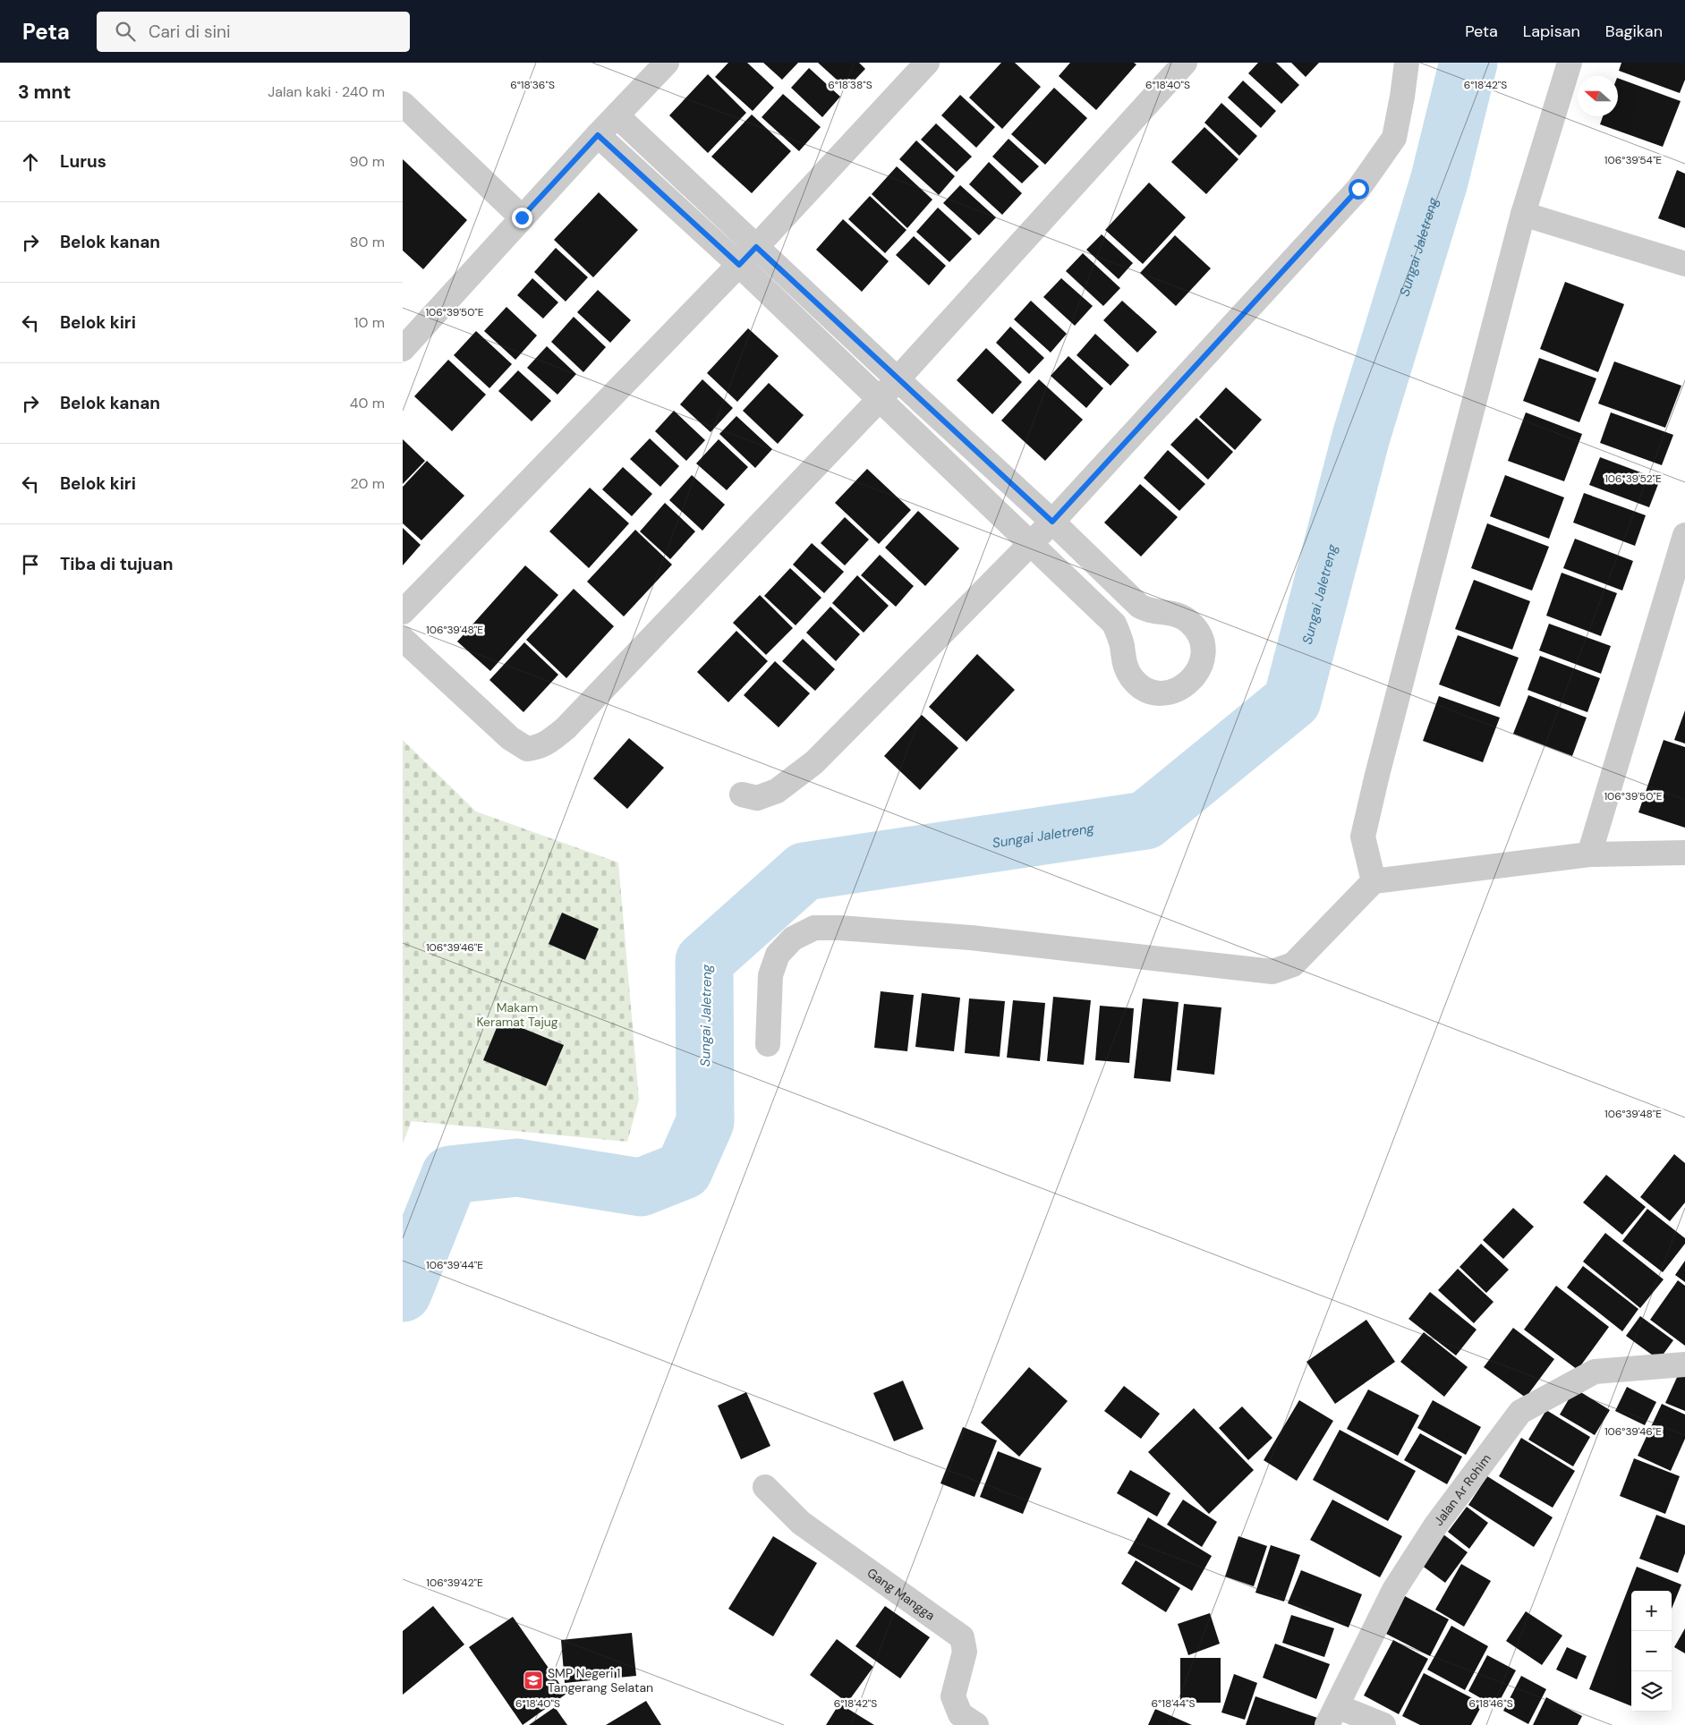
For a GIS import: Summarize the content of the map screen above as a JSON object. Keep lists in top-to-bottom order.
{
  "streets": {
    "street": ["Jalan Ar Rohim", "Gang Mangga"]
  },
  "water": ["Sungai Jaletreng"],
  "parks": ["Makam Keramat Tajug"],
  "places": {
    "school or university": ["SMP Negeri 1 Tangerang Selatan"]
  },
  "north": "left",
  "page": {
    "header": "Peta",
    "search": "Cari di sini",
    "nav": ["Peta", "Lapisan", "Bagikan"],
    "heading": ["3 mnt", "Jalan kaki · 240 m"],
    "list": [
      ["Lurus", "90 m"],
      ["Belok kanan", "80 m"],
      ["Belok kiri", "10 m"],
      ["Belok kanan", "40 m"],
      ["Belok kiri", "20 m"],
      "Tiba di tujuan"
    ],
    "map_buttons": ["+", "−"]
  },
  "coordinates": [
    "6°18'36\"S",
    "6°18'38\"S",
    "6°18'40\"S",
    "6°18'42\"S",
    "106°39'54\"E",
    "106°39'50\"E",
    "106°39'52\"E",
    "106°39'48\"E",
    "106°39'46\"E",
    "106°39'44\"E",
    "106°39'42\"E",
    "6°18'44\"S",
    "6°18'46\"S"
  ]
}
